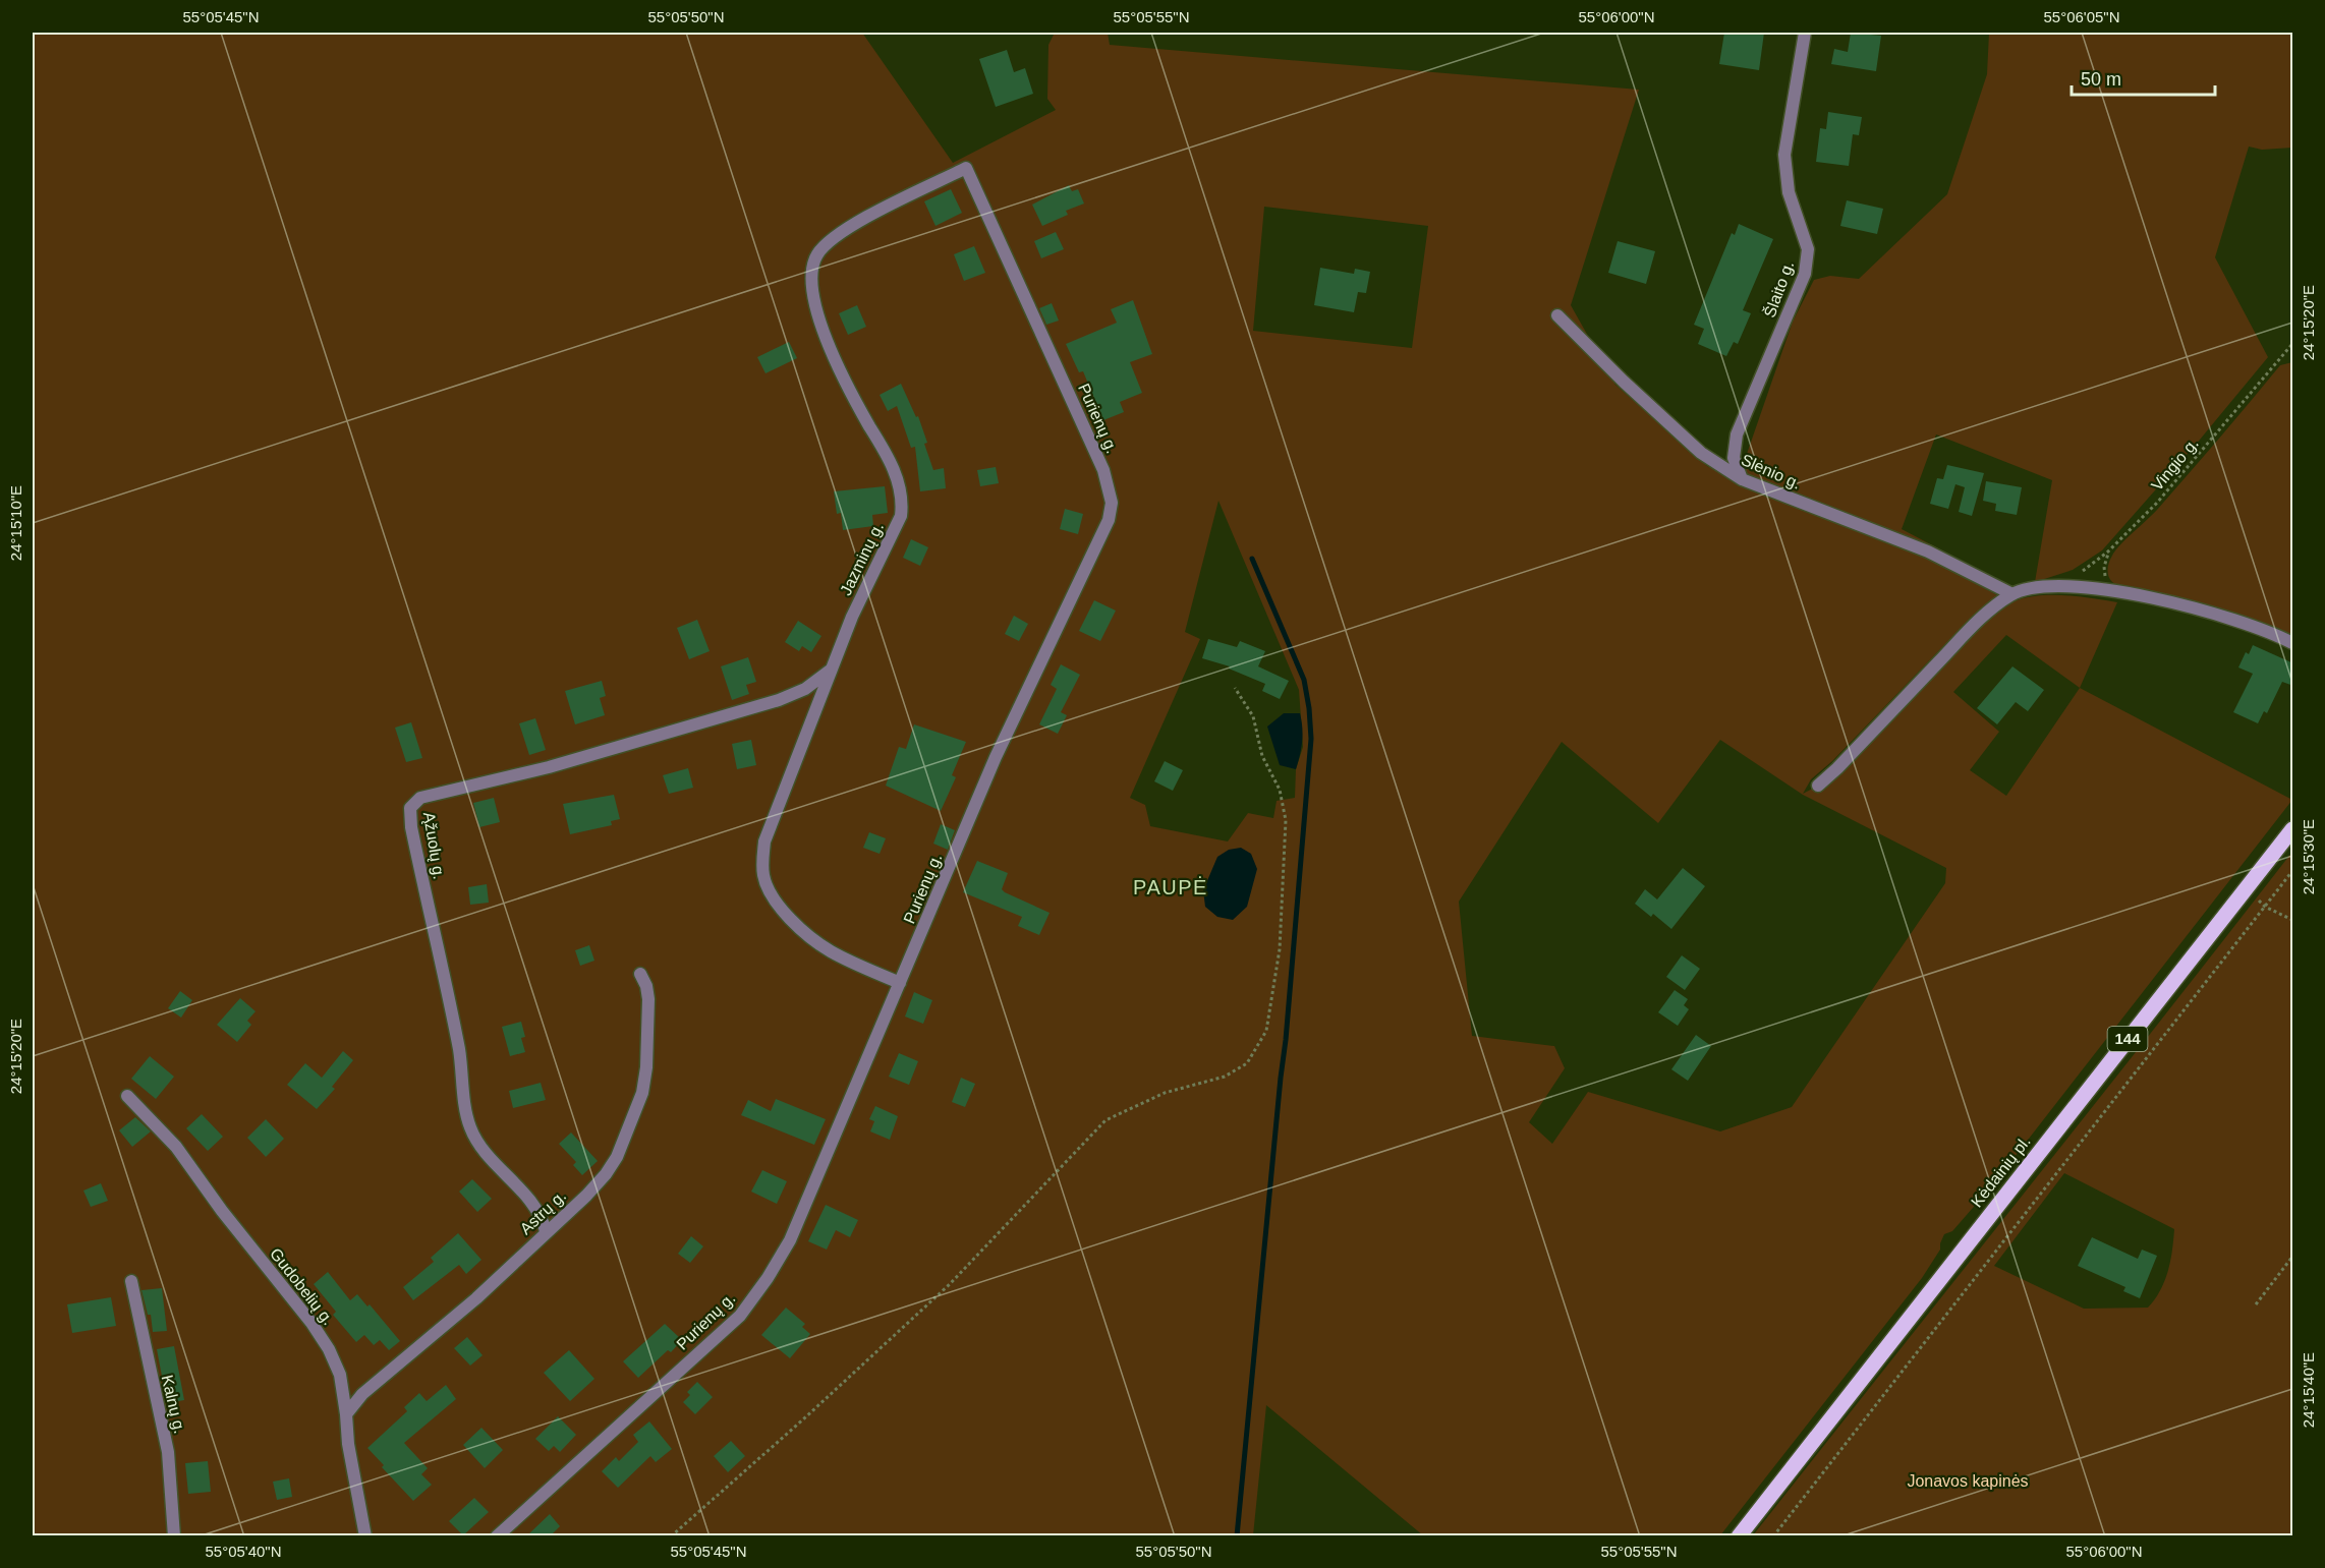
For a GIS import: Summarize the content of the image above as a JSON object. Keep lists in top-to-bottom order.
{
  "streets": {
    "main road": ["144", "Kėdainių pl."],
    "street": [
      "Šlaito g.",
      "Purienų g.",
      "Slėnio g.",
      "Jazminų g.",
      "Ąžuolų g.",
      "Astrų g.",
      "Gudobelių g.",
      "Kalnų g."
    ],
    "path": ["Vingio g."]
  },
  "crossings": [
    ["Šlaito g.", "Slėnio g."],
    ["Purienų g.", "Jazminų g."],
    ["Jazminų g.", "Ąžuolų g."],
    ["Ąžuolų g.", "Astrų g."],
    ["Astrų g.", "Gudobelių g."]
  ],
  "districts": ["PAUPĖ"],
  "parks": ["Jonavos kapinės"],
  "scale_bar": "50 m",
  "coordinates": [
    "55°05'45\"N",
    "55°05'50\"N",
    "55°05'55\"N",
    "55°06'00\"N",
    "55°06'05\"N",
    "24°15'20\"E",
    "24°15'10\"E",
    "24°15'30\"E",
    "24°15'40\"E",
    "55°05'40\"N"
  ]
}
